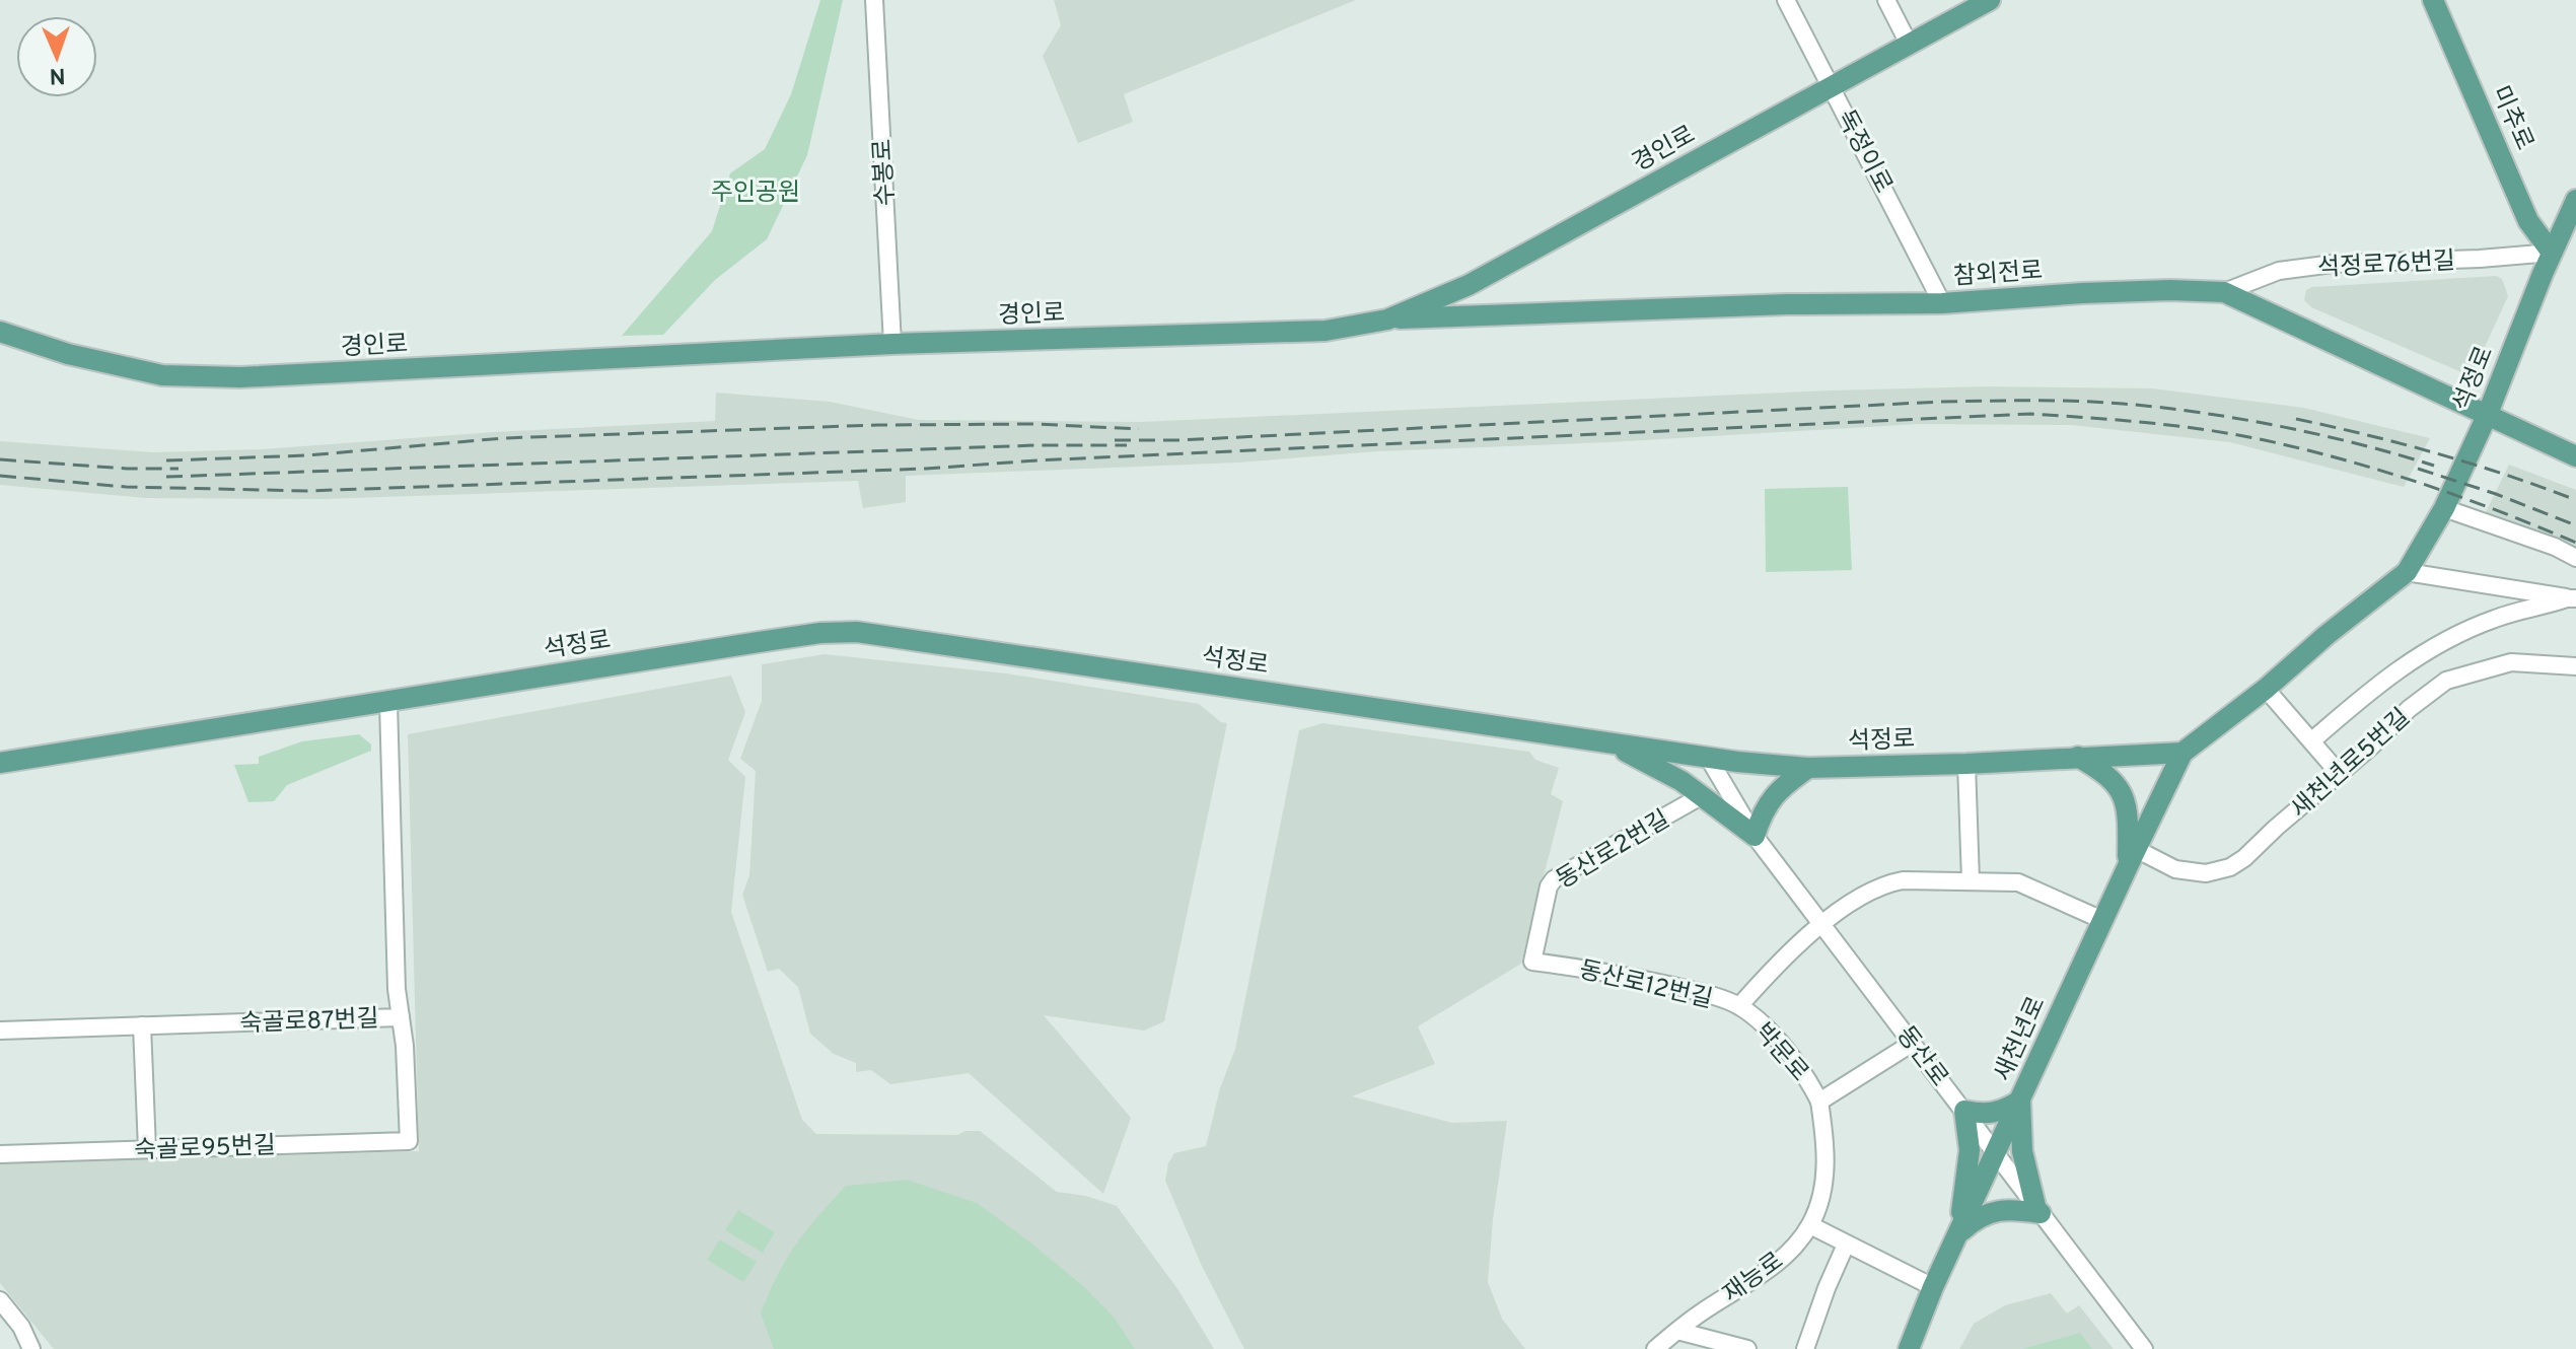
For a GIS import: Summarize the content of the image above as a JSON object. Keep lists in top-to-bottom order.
{
  "streets": {
    "main road": [
      "미추로",
      "경인로",
      "참외전로",
      "석정로",
      "새천년로"
    ],
    "street": [
      "독정이로",
      "수봉로",
      "석정로76번길",
      "새천년로5번길",
      "동산로2번길",
      "동산로12번길",
      "숙골로87번길",
      "박문로",
      "동산로",
      "숙골로95번길",
      "재능로"
    ]
  },
  "crossings": [
    ["미추로", "석정로76번길"],
    ["미추로", "석정로"],
    ["경인로", "독정이로"],
    ["경인로", "수봉로"],
    ["경인로", "참외전로"],
    ["독정이로", "참외전로"],
    ["석정로76번길", "참외전로"],
    ["석정로76번길", "석정로"],
    ["참외전로", "석정로"],
    ["석정로", "숙골로87번길"],
    ["석정로", "새천년로"],
    ["석정로", "동산로"],
    ["새천년로5번길", "새천년로"],
    ["동산로2번길", "동산로12번길"],
    ["동산로12번길", "새천년로"],
    ["동산로12번길", "박문로"],
    ["동산로12번길", "동산로"],
    ["숙골로87번길", "숙골로95번길"],
    ["새천년로", "동산로"],
    ["박문로", "재능로"]
  ],
  "parks": ["주인공원"],
  "north": "bottom"
}
